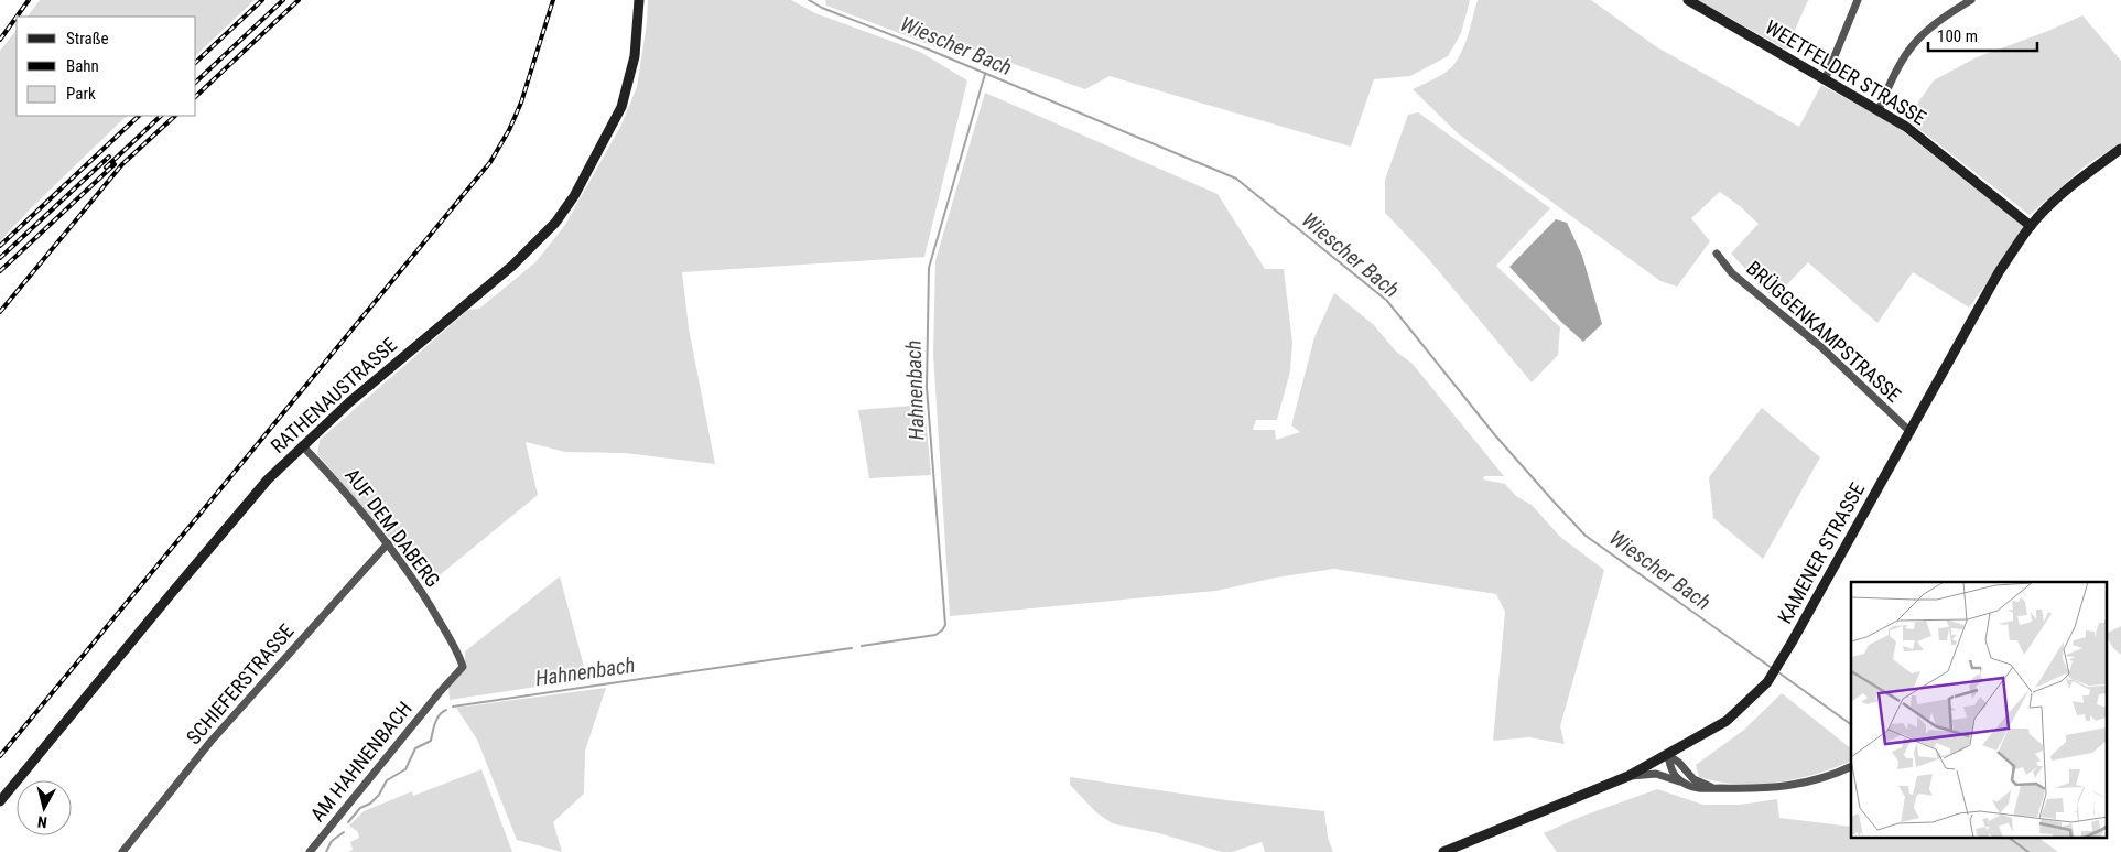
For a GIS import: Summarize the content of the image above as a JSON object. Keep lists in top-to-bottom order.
{
  "streets": {
    "street": [
      "WEETFELDER STRASSE",
      "BRÜGGENKAMPSTRASSE",
      "RATHENAUSTRASSE",
      "AUF DEM DABERG",
      "KAMENER STRASSE",
      "SCHIEFERSTRASSE",
      "AM HAHNENBACH"
    ]
  },
  "crossings": [
    ["WEETFELDER STRASSE", "KAMENER STRASSE"],
    ["BRÜGGENKAMPSTRASSE", "KAMENER STRASSE"],
    ["RATHENAUSTRASSE", "AUF DEM DABERG"],
    ["AUF DEM DABERG", "SCHIEFERSTRASSE"],
    ["AUF DEM DABERG", "AM HAHNENBACH"]
  ],
  "water": ["Wiescher Bach", "Hahnenbach"],
  "legend": ["Straße", "Bahn", "Park"],
  "scale_bar": "100 m",
  "north": "bottom"
}
